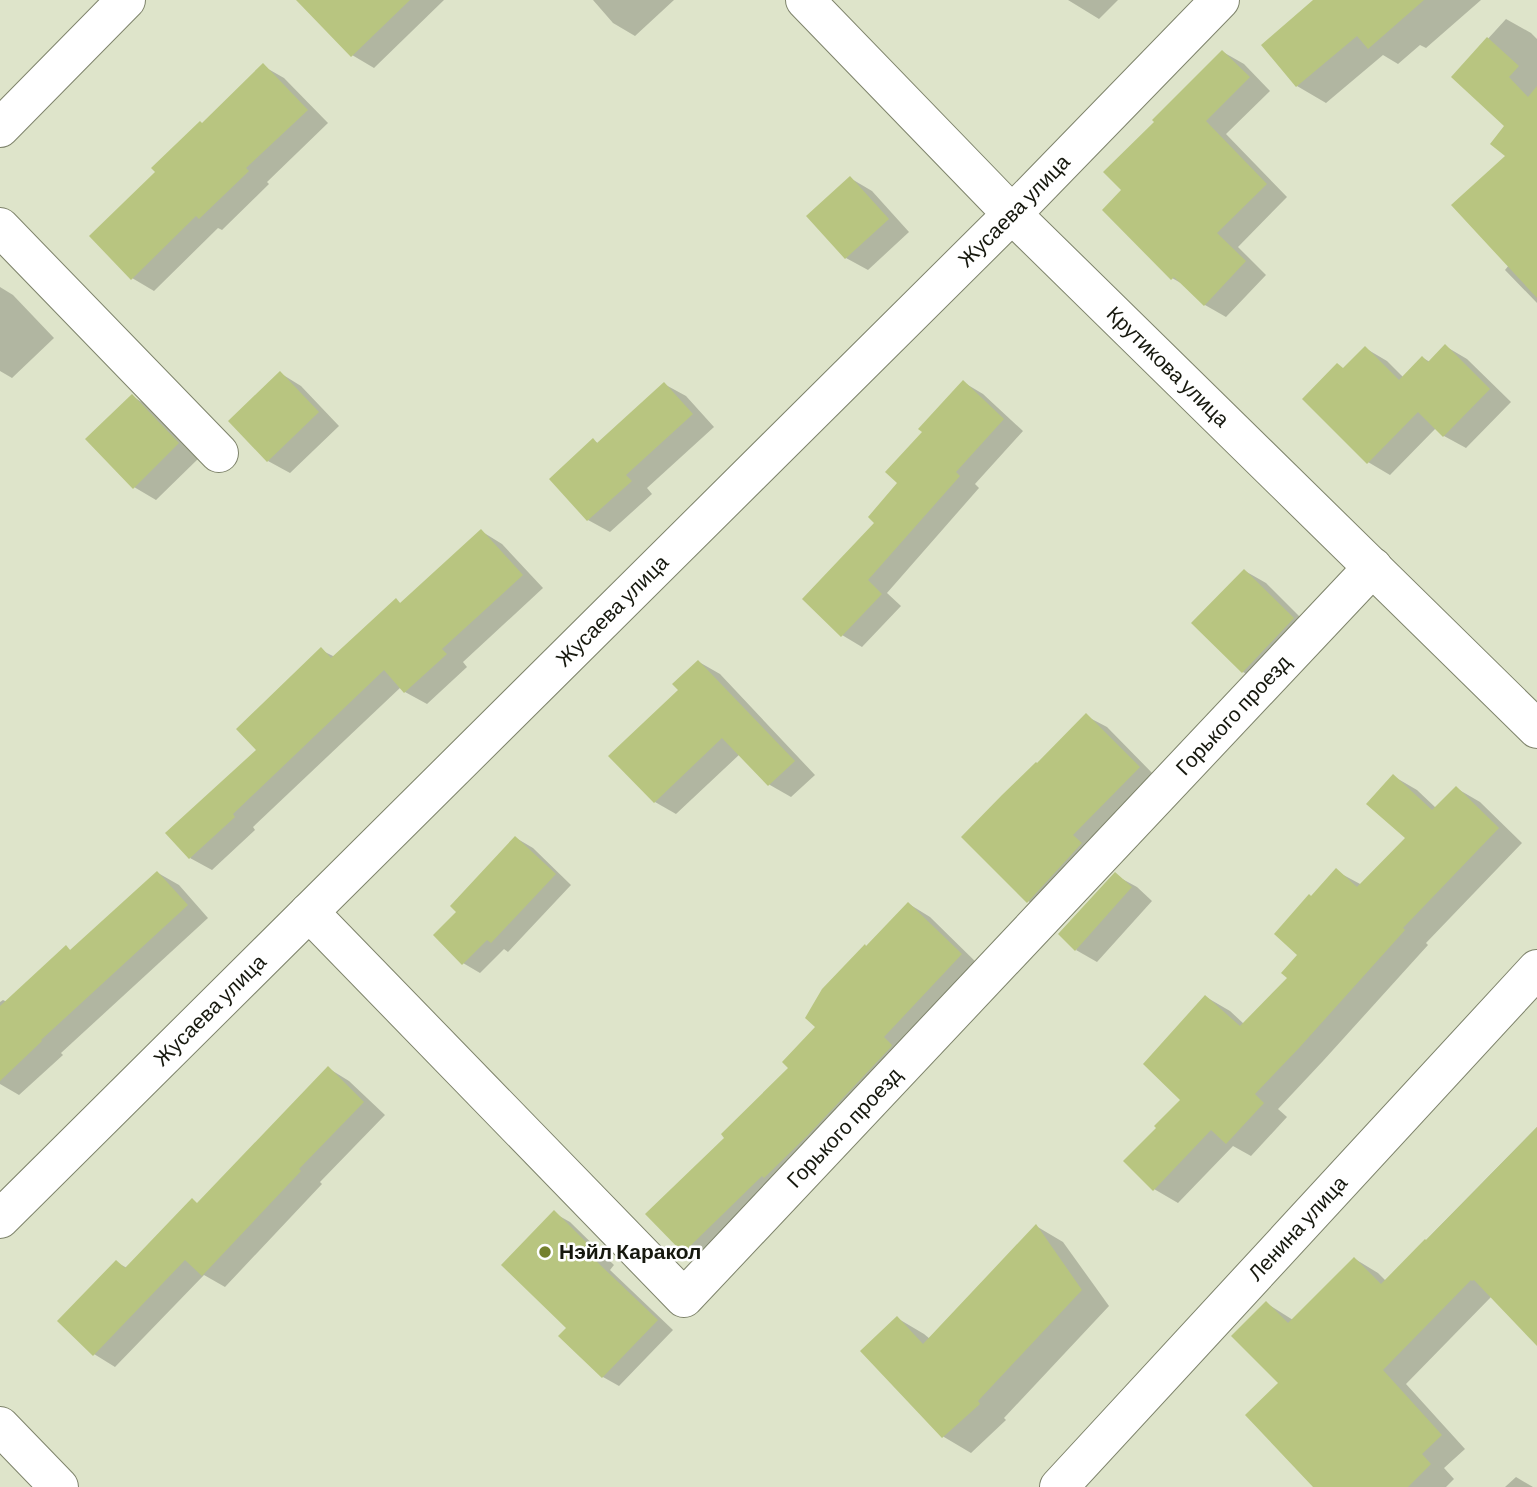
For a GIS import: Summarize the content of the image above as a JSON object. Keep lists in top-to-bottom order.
{
  "streets": {
    "street": [
      "Жусаева улица",
      "Крутикова улица",
      "Горького проезд",
      "Ленина улица"
    ]
  },
  "crossings": [
    ["Жусаева улица", "Крутикова улица"],
    ["Жусаева улица", "Горького проезд"],
    ["Крутикова улица", "Горького проезд"]
  ],
  "places": ["Нэйл Каракол"]
}
